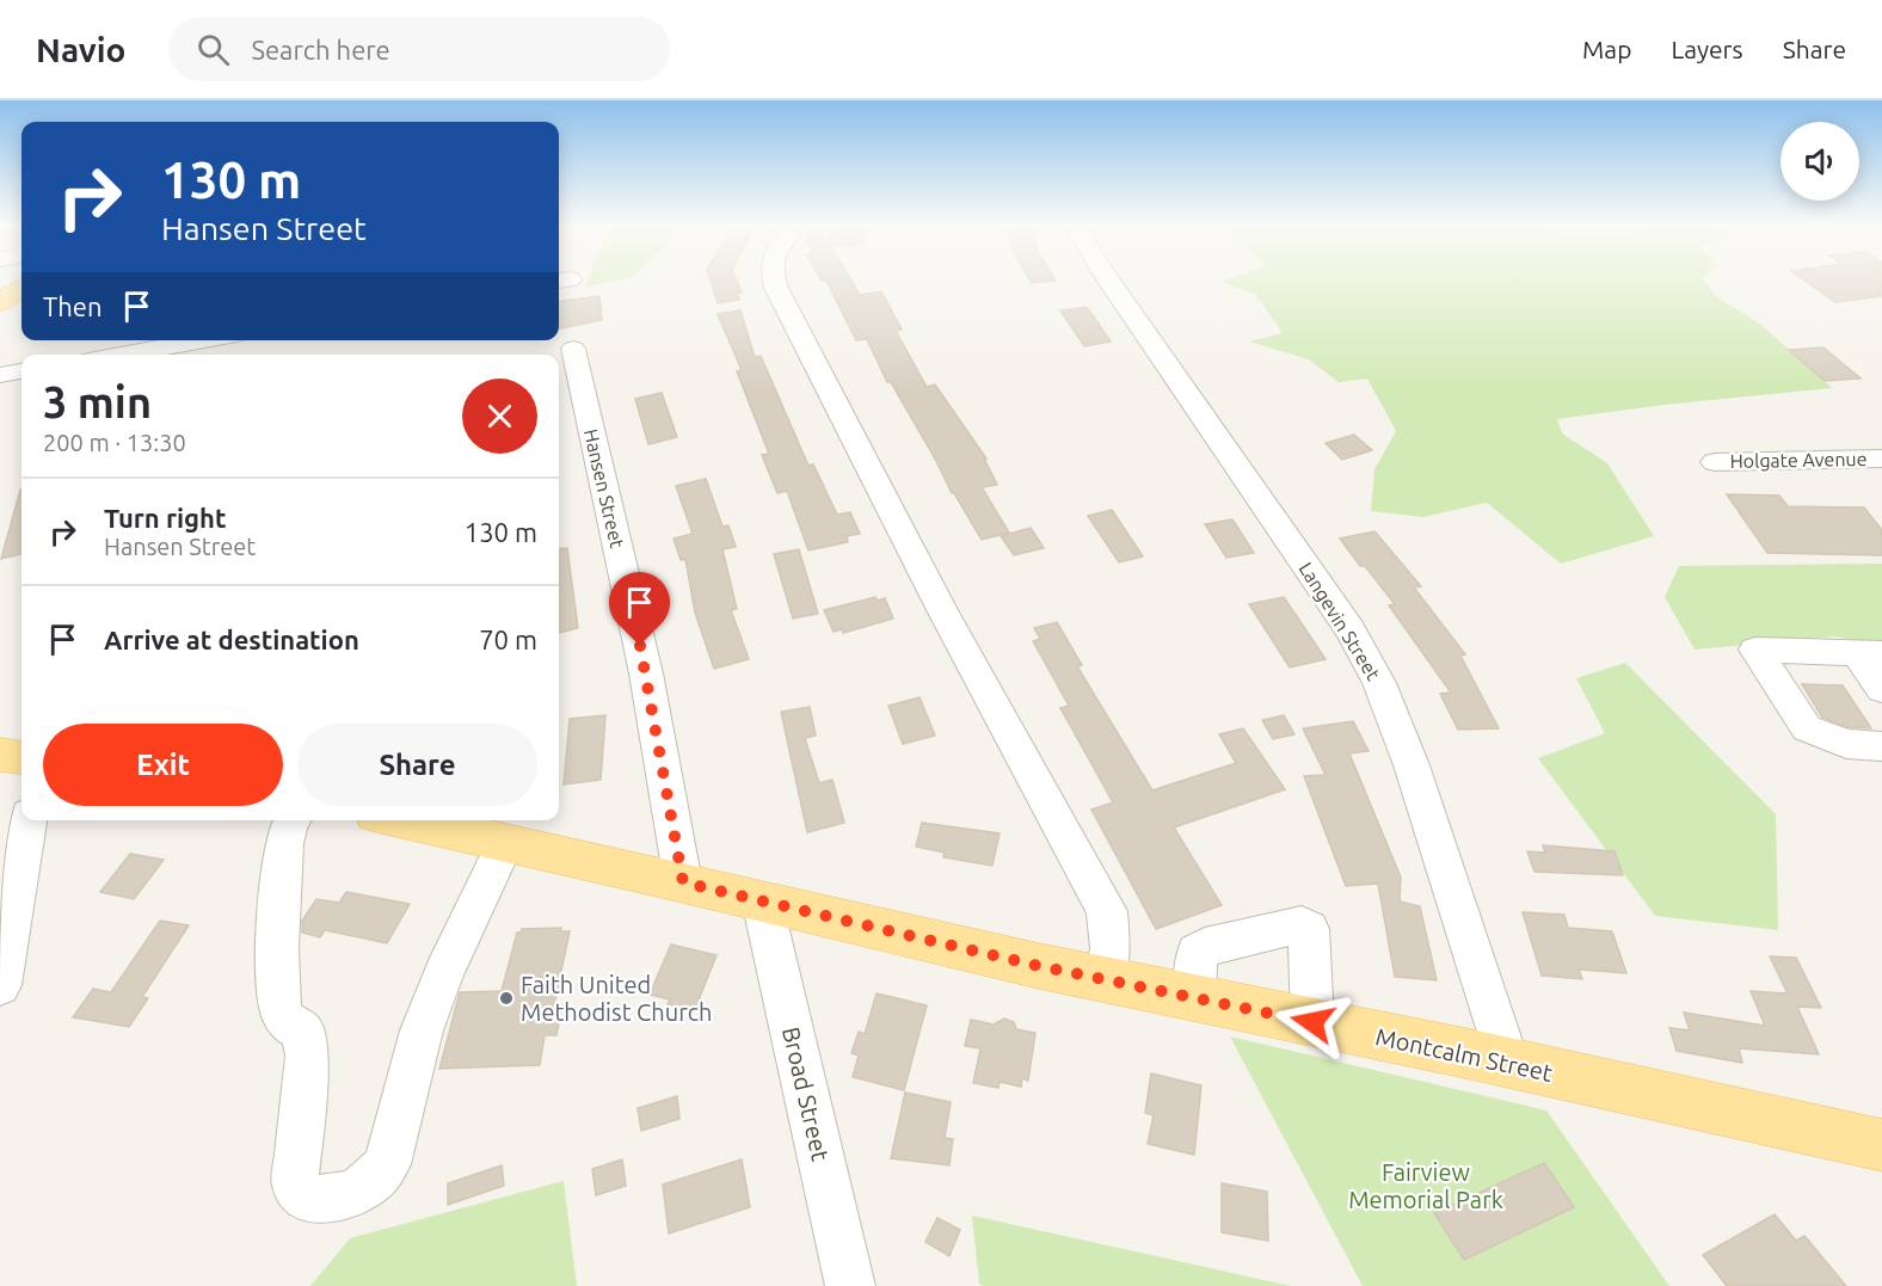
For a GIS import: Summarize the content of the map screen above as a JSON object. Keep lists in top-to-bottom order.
{
  "streets": {
    "main road": ["Montcalm Street"],
    "street": [
      "Holgate Avenue",
      "Hansen Street",
      "Langevin Street",
      "Broad Street"
    ]
  },
  "crossings": [
    ["Hansen Street", "Montcalm Street"],
    ["Langevin Street", "Montcalm Street"],
    ["Montcalm Street", "Broad Street"]
  ],
  "parks": ["Fairview Memorial Park"],
  "places": ["Faith United Methodist Church"],
  "page": {
    "header": "Navio",
    "search": "Search here",
    "nav": ["Map", "Layers", "Share"],
    "turn": ["130 m", "Hansen Street"],
    "then": "Then",
    "heading": ["3 min", "200 m · 13:30"],
    "list": [
      {
        "name": "Turn right",
        "note": "Hansen Street",
        "value": "130 m"
      },
      {
        "name": "Arrive at destination",
        "value": "70 m"
      }
    ],
    "buttons": ["Exit", "Share"]
  }
}
